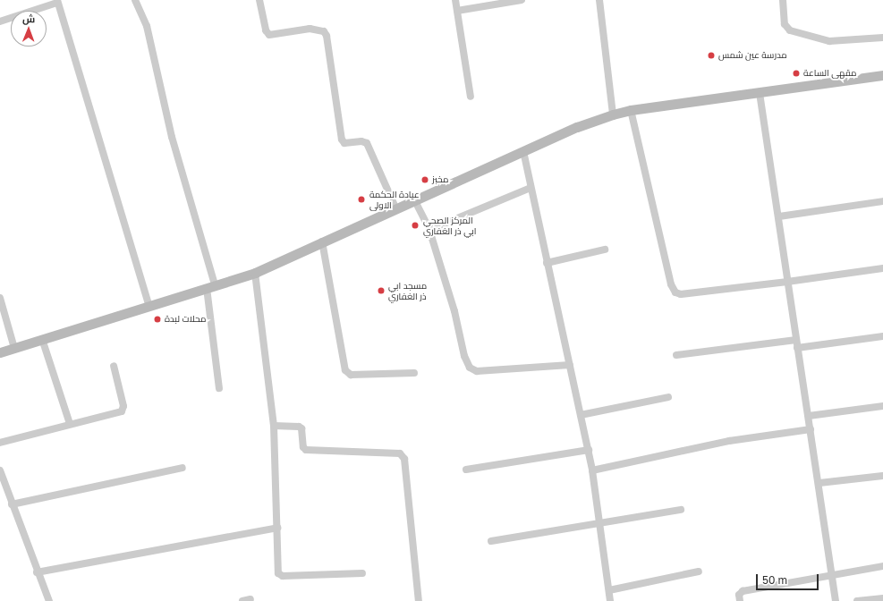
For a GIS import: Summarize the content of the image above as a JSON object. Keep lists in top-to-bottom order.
{
  "places": [
    "مدرسة عين شمس",
    "مقهى الساعة",
    "مخبز",
    "عيادة الحكمة الاولى",
    "المركز الصحي ابي ذر الغفاري",
    "مسجد ابي ذر الغفاري",
    "محلات لبدة"
  ],
  "scale_bar": "50 m",
  "north": "top"
}
